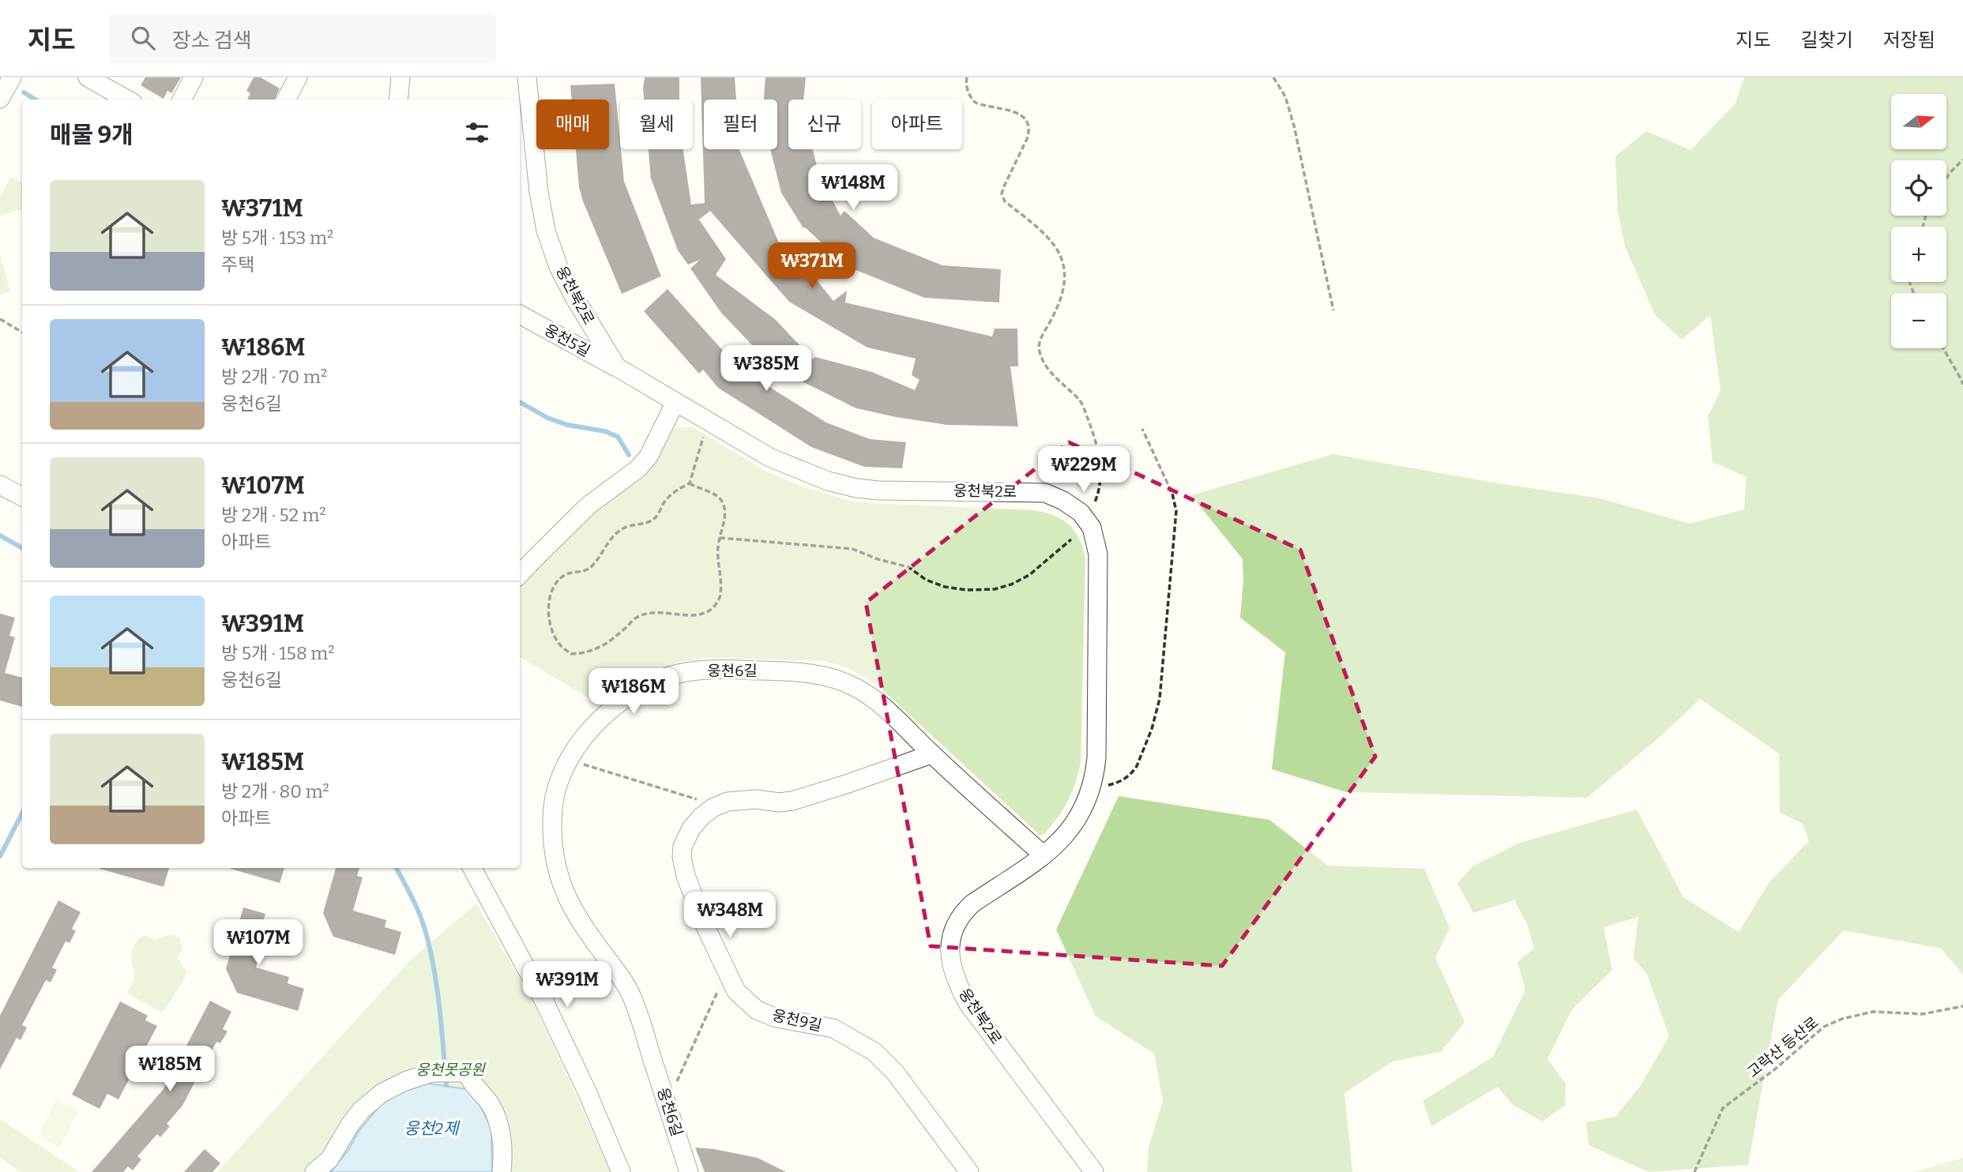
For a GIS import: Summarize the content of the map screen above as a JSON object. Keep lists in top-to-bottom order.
{
  "streets": {
    "street": [
      "웅천북2로",
      "웅천5길",
      "웅천6길",
      "웅천9길"
    ],
    "path": ["고락산 등산로"]
  },
  "crossings": [
    ["웅천북2로", "웅천5길"],
    ["웅천북2로", "웅천6길"],
    ["웅천6길", "웅천9길"]
  ],
  "water": ["웅천2제"],
  "parks": ["웅천못공원"],
  "north": "right",
  "page": {
    "header": "지도",
    "search": "장소 검색",
    "nav": ["지도", "길찾기", "저장됨"],
    "map_buttons": ["+", "−"],
    "chip": [
      "매매",
      "월세",
      "필터",
      "신규",
      "아파트"
    ],
    "heading": "매물 9개",
    "price": [
      "₩148M",
      "₩371M",
      "₩385M",
      "₩229M",
      "₩186M",
      "₩348M",
      "₩107M",
      "₩391M",
      "₩185M"
    ],
    "list": [
      {
        "name": "₩371M",
        "note": "방 5개 · 153 m² · 주택"
      },
      {
        "name": "₩186M",
        "note": "방 2개 · 70 m² · 웅천6길"
      },
      {
        "name": "₩107M",
        "note": "방 2개 · 52 m² · 아파트"
      },
      {
        "name": "₩391M",
        "note": "방 5개 · 158 m² · 웅천6길"
      },
      {
        "name": "₩185M",
        "note": "방 2개 · 80 m² · 아파트"
      }
    ]
  }
}
